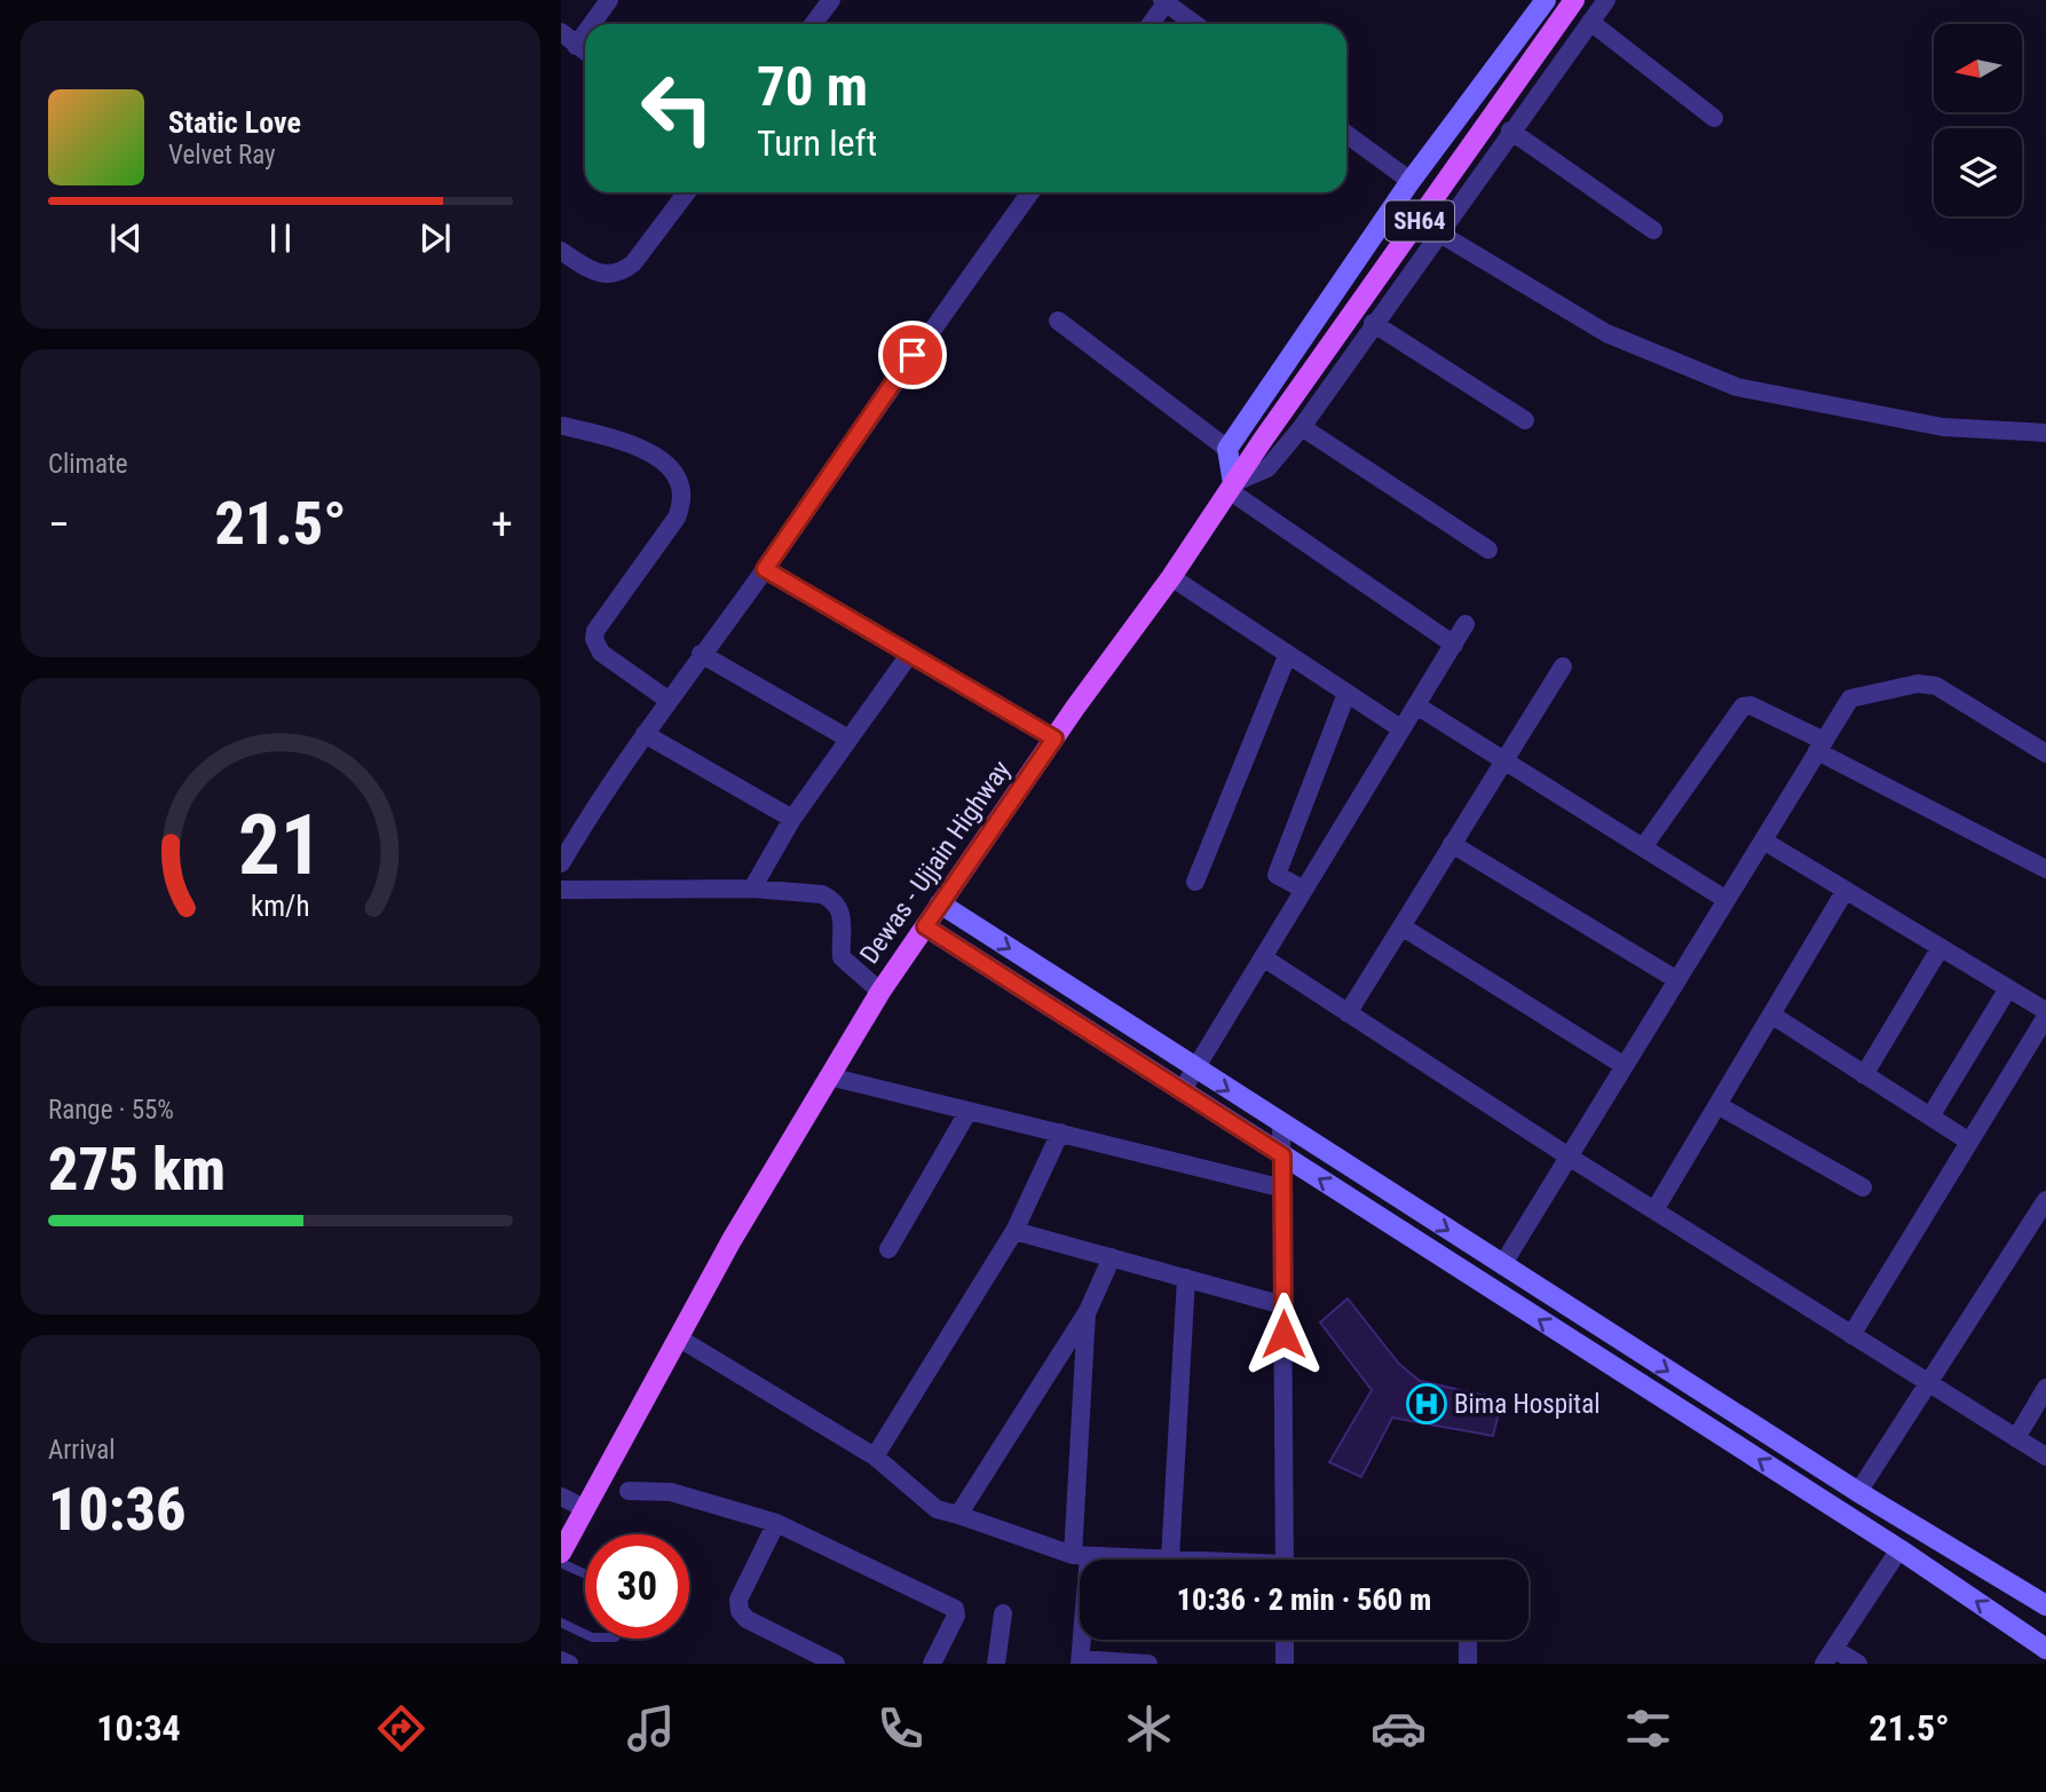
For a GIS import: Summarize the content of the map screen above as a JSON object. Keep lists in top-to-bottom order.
{
  "streets": {
    "main road": ["SH64", "Dewas - Ujjain Highway"]
  },
  "places": {
    "hospital": ["Bima Hospital"]
  },
  "north": "left",
  "page": {
    "turn": ["70 m", "Turn left"],
    "song": ["Static Love", "Velvet Ray"],
    "tile": [
      "Climate",
      ["Range · 55%", "275 km"],
      ["Arrival", "10:36"]
    ],
    "heat": ["−", "21.5°", "+"],
    "limit": "30",
    "trip": "10:36 · 2 min · 560 m",
    "tabs": ["10:34", "21.5°"],
    "gauge": ["21", "km/h"]
  }
}
